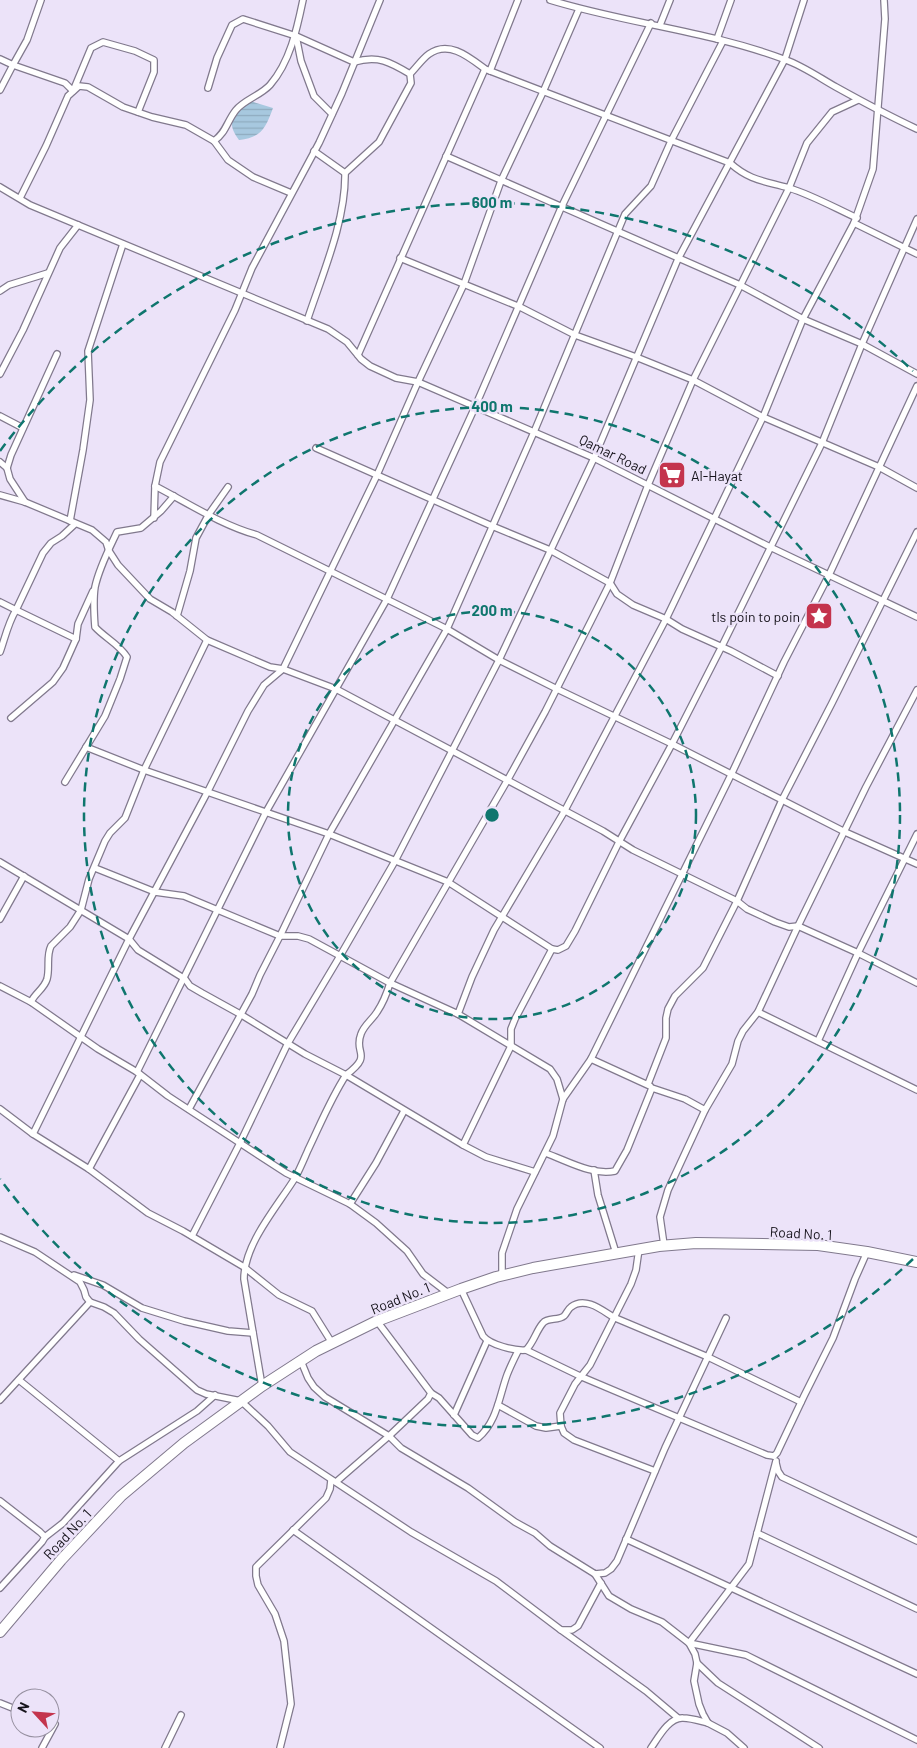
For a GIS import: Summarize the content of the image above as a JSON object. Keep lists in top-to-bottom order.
{
  "streets": {
    "highway": ["Road No. 1"],
    "street": ["Qamar Road"]
  },
  "places": {
    "supermarket": ["Al-Hayat"],
    "place": ["tls poin to poin"]
  },
  "north": "top left",
  "rings": ["600 m", "400 m", "200 m"]
}
